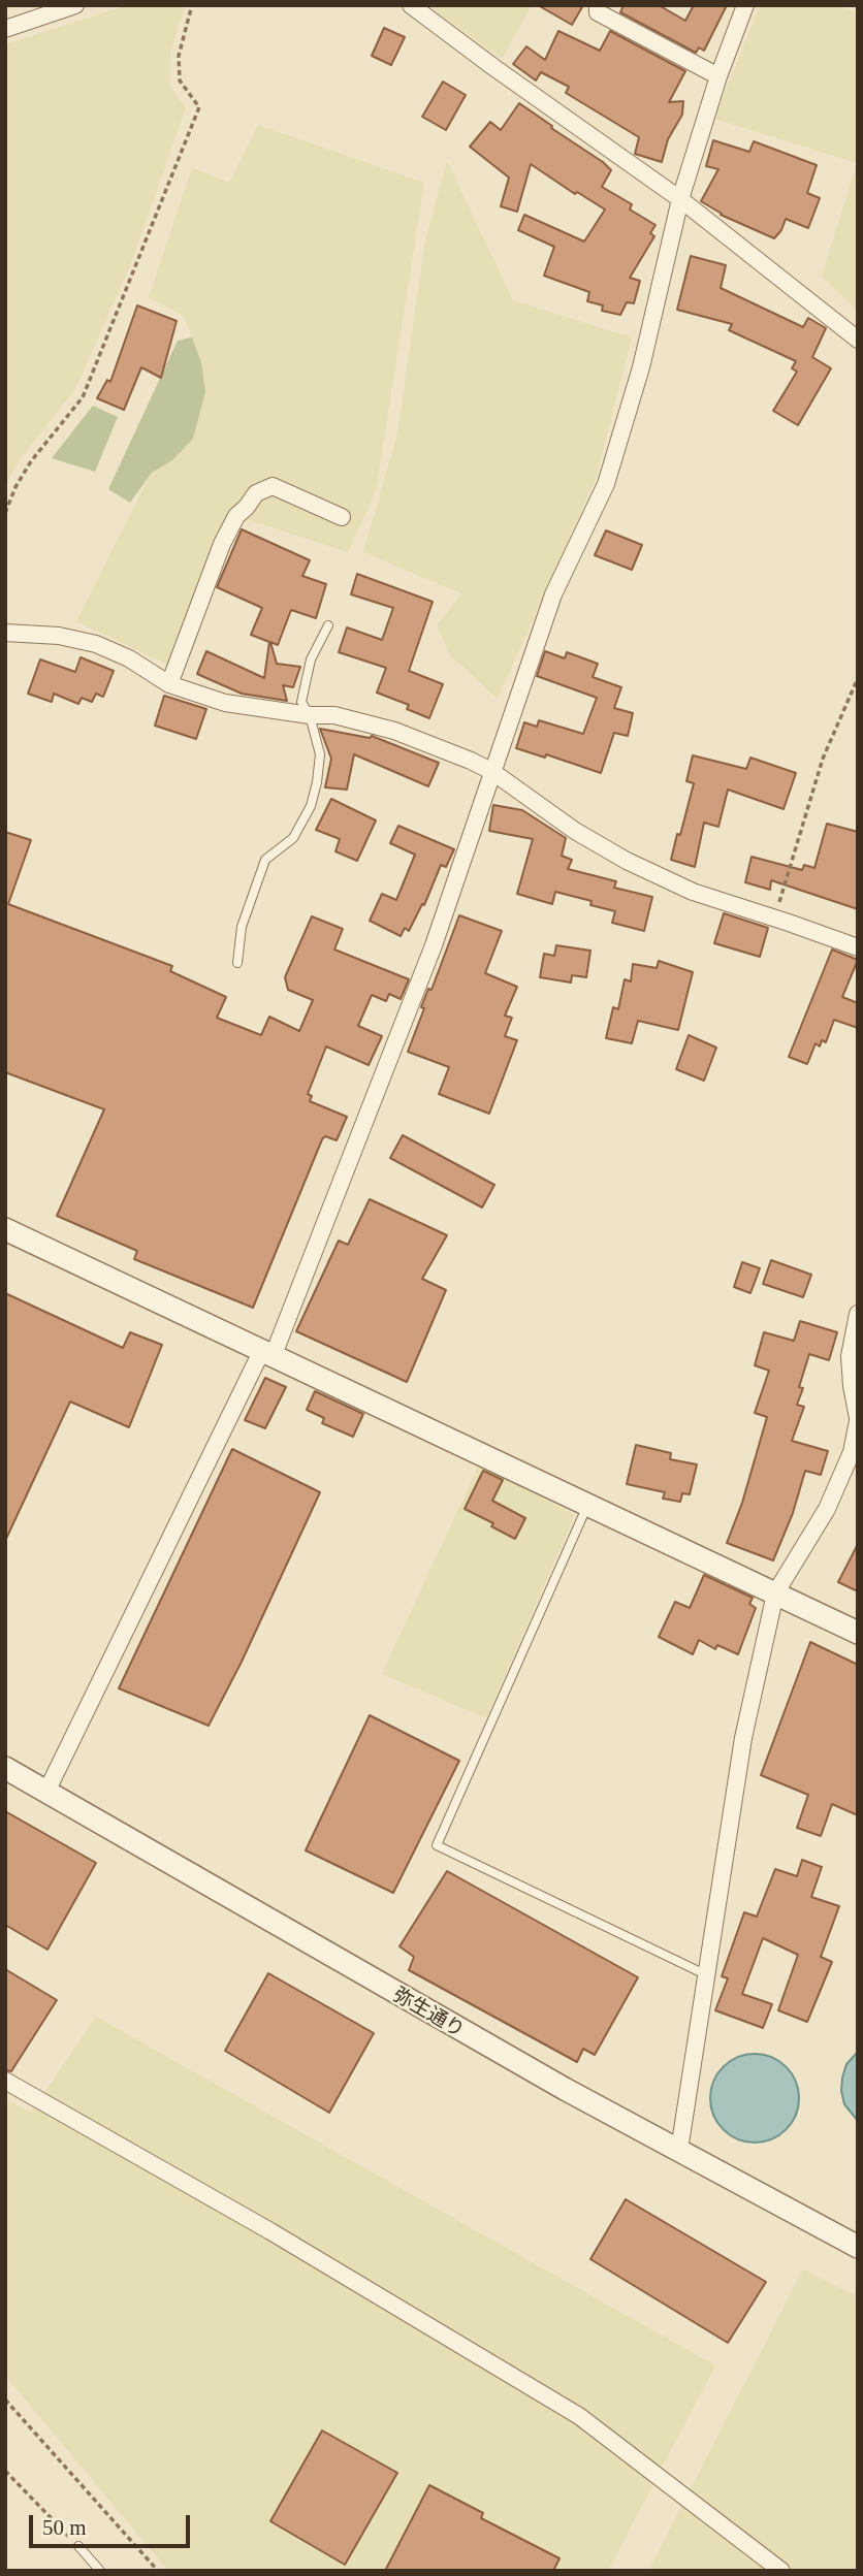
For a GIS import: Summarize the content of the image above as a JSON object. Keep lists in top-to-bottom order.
{
  "streets": {
    "street": ["弥生通り"]
  },
  "scale_bar": "50 m"
}
